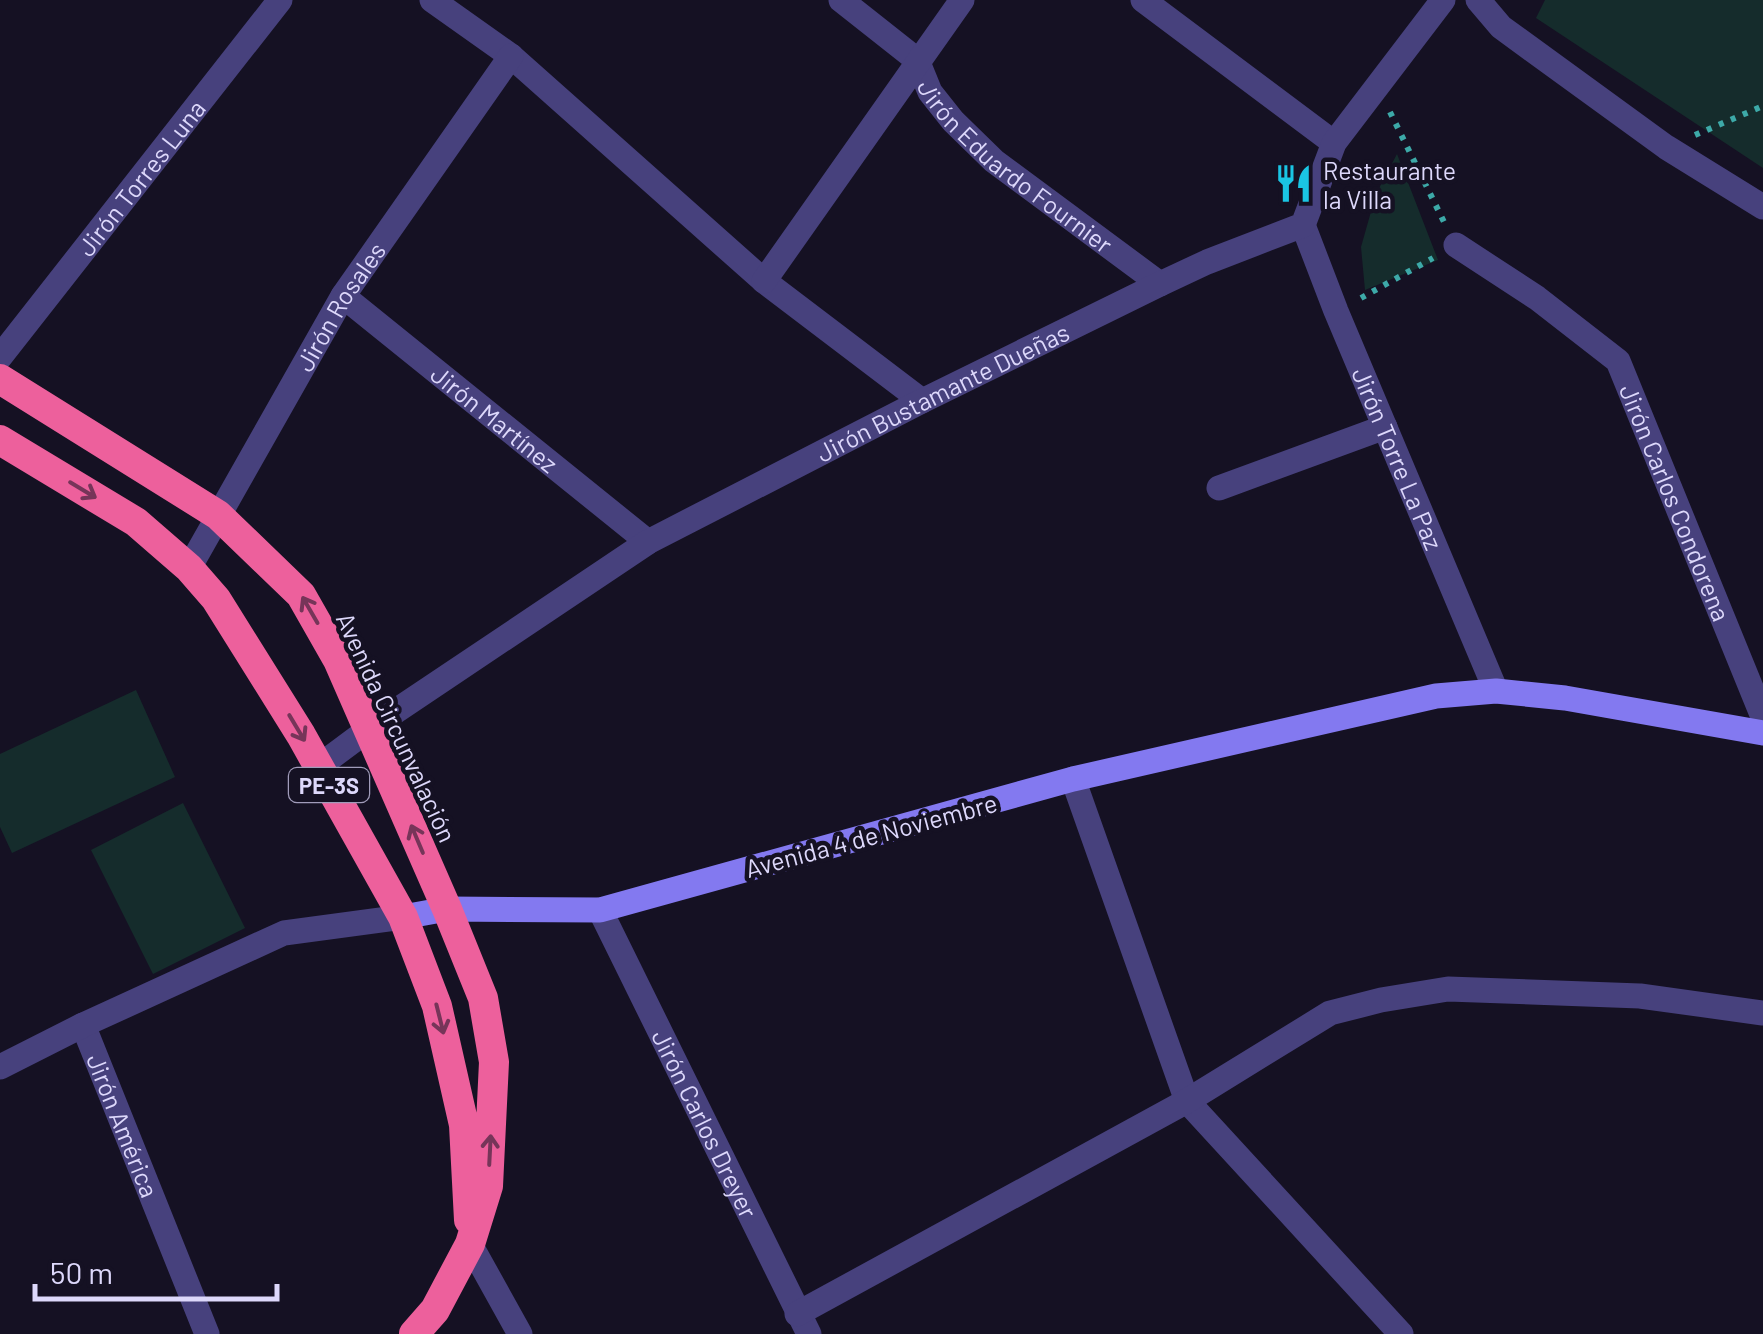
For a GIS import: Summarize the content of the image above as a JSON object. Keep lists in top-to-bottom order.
{
  "streets": {
    "highway": ["Avenida Circunvalación", "PE-3S"],
    "street": [
      "Jirón Eduardo Fournier",
      "Jirón Torres Luna",
      "Jirón Rosales",
      "Jirón Bustamante Dueñas",
      "Jirón Martínez",
      "Jirón Torre La Paz",
      "Jirón Carlos Condorena",
      "Avenida 4 de Noviembre",
      "Jirón Carlos Dreyer",
      "Jirón América"
    ]
  },
  "crossings": [
    ["Jirón Eduardo Fournier", "Jirón Bustamante Dueñas"],
    ["Jirón Rosales", "Jirón Martínez"],
    ["Jirón Rosales", "Avenida Circunvalación"],
    ["Jirón Rosales", "PE-3S"],
    ["Jirón Bustamante Dueñas", "Jirón Martínez"],
    ["Jirón Bustamante Dueñas", "Jirón Torre La Paz"],
    ["Jirón Bustamante Dueñas", "Avenida Circunvalación"],
    ["Jirón Bustamante Dueñas", "PE-3S"],
    ["Jirón Torre La Paz", "Avenida 4 de Noviembre"],
    ["Avenida Circunvalación", "PE-3S"],
    ["Avenida Circunvalación", "Avenida 4 de Noviembre"],
    ["PE-3S", "Avenida 4 de Noviembre"],
    ["Avenida 4 de Noviembre", "Jirón Carlos Dreyer"],
    ["Avenida 4 de Noviembre", "Jirón América"]
  ],
  "places": {
    "restaurant": ["Restaurante la Villa"]
  },
  "scale_bar": "50 m"
}
